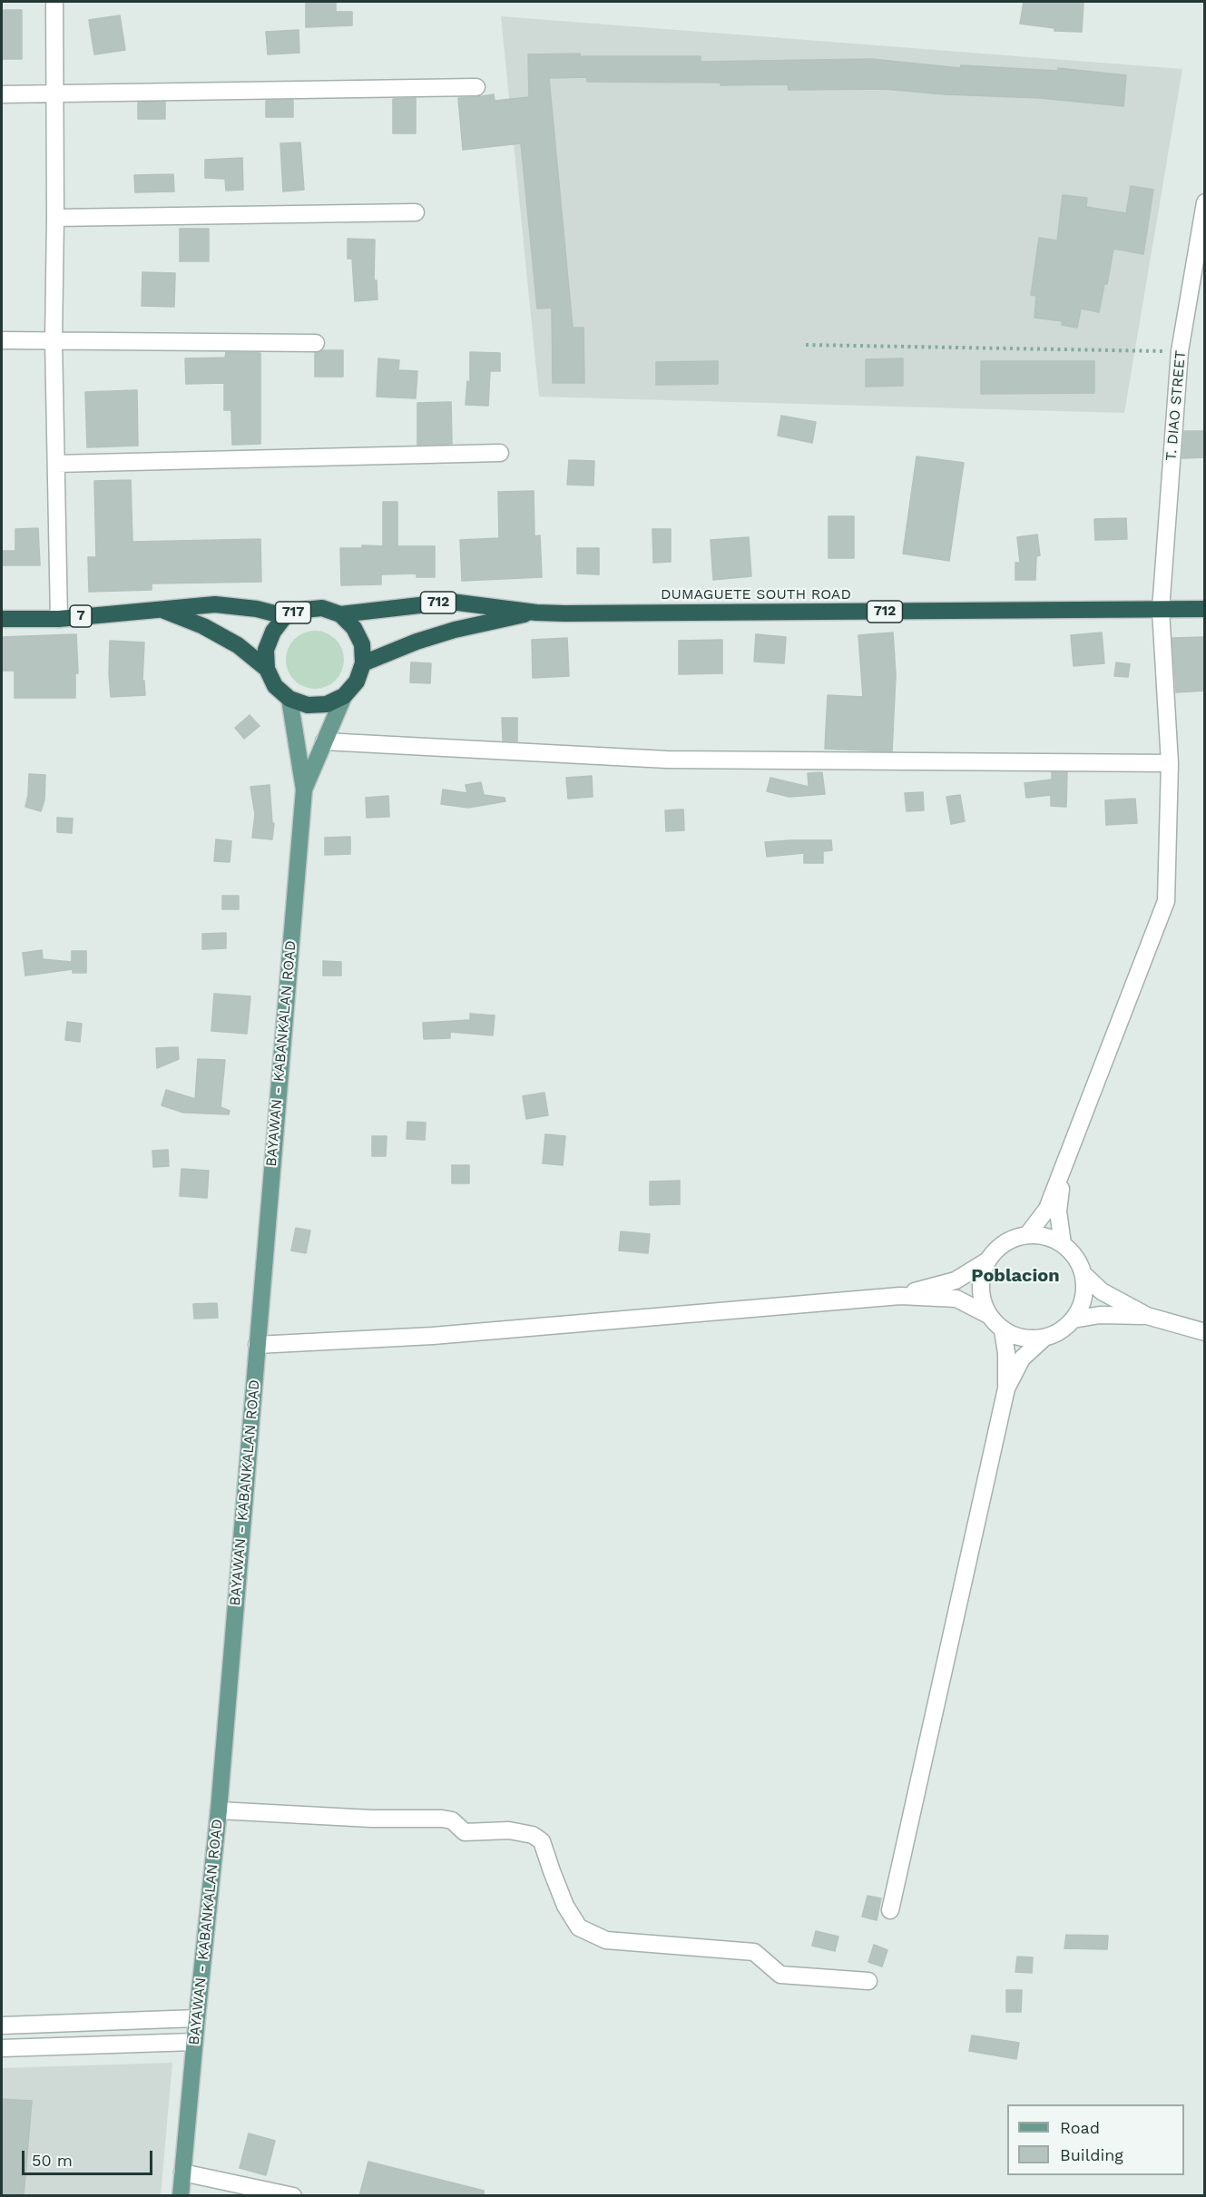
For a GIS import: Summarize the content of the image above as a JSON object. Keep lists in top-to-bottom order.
{
  "streets": {
    "highway": [
      "DUMAGUETE SOUTH ROAD",
      "712",
      "717",
      "7"
    ],
    "main road": ["BAYAWAN - KABANKALAN ROAD"],
    "street": ["T. DIAO STREET"]
  },
  "crossings": [
    ["T. DIAO STREET", "DUMAGUETE SOUTH ROAD"],
    ["DUMAGUETE SOUTH ROAD", "717"],
    ["DUMAGUETE SOUTH ROAD", "7"],
    ["DUMAGUETE SOUTH ROAD", "BAYAWAN - KABANKALAN ROAD"],
    ["717", "7"],
    ["717", "BAYAWAN - KABANKALAN ROAD"],
    ["7", "BAYAWAN - KABANKALAN ROAD"]
  ],
  "districts": ["Poblacion"],
  "legend": ["Road", "Building"],
  "scale_bar": "50 m"
}
